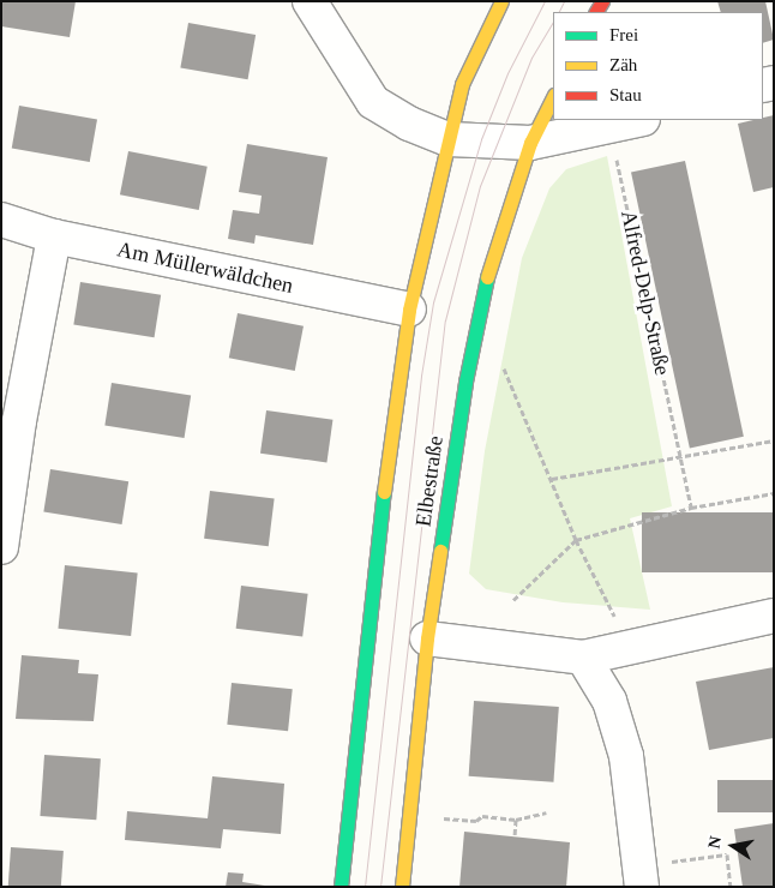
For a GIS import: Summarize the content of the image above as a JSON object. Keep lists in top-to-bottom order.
{
  "streets": {
    "main road": ["Elbestraße"],
    "street": ["Am Müllerwäldchen"],
    "path": ["Alfred-Delp-Straße"]
  },
  "crossings": [
    ["Am Müllerwäldchen", "Elbestraße"]
  ],
  "legend": ["Frei", "Zäh", "Stau"],
  "north": "left"
}
